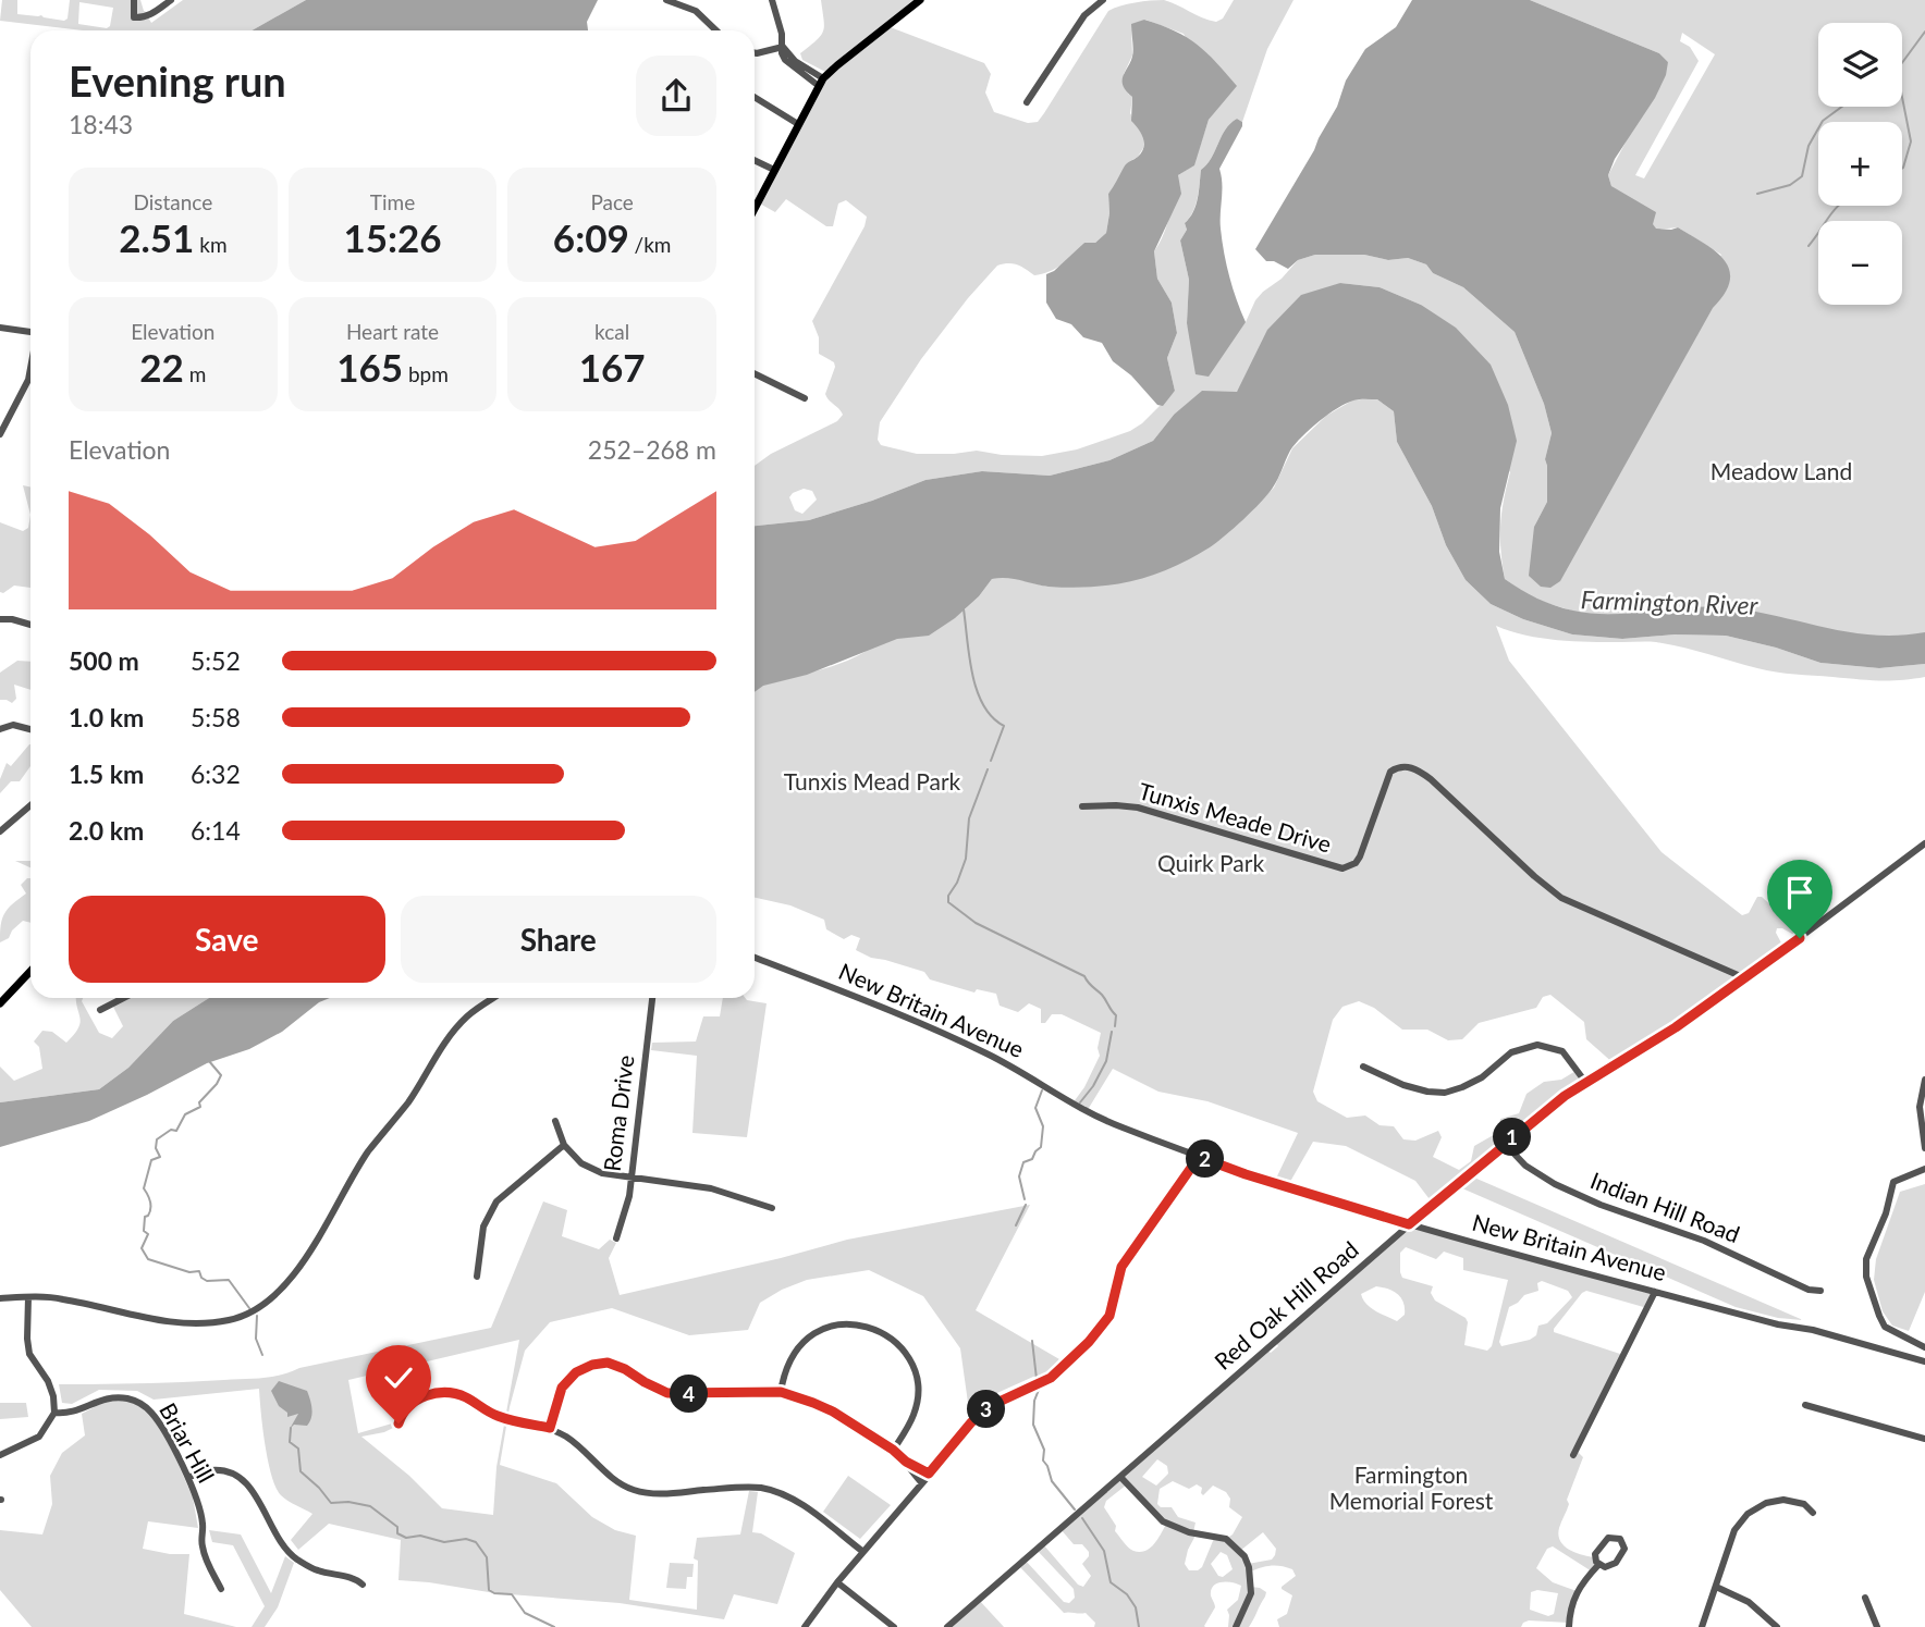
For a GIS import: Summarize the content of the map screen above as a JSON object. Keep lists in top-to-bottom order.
{
  "streets": {
    "street": [
      "Tunxis Meade Drive",
      "New Britain Avenue",
      "Roma Drive",
      "Indian Hill Road",
      "Red Oak Hill Road",
      "Briar Hill"
    ]
  },
  "crossings": [
    ["Tunxis Meade Drive", "Red Oak Hill Road"],
    ["New Britain Avenue", "Red Oak Hill Road"],
    ["Indian Hill Road", "Red Oak Hill Road"]
  ],
  "water": ["Farmington River"],
  "parks": [
    "Meadow Land",
    "Tunxis Mead Park",
    "Quirk Park",
    "Farmington Memorial Forest"
  ],
  "page": {
    "map_buttons": ["+", "−"],
    "heading": ["Evening run", "18:43"],
    "stats": [
      ["Distance", "2.51 km"],
      ["Time", "15:26"],
      ["Pace", "6:09 /km"],
      ["Elevation", "22 m"],
      ["Heart rate", "165 bpm"],
      ["kcal", "167"]
    ],
    "chart": ["Elevation", "252–268 m"],
    "list": [
      {
        "name": "500 m",
        "note": "5:52"
      },
      {
        "name": "1.0 km",
        "note": "5:58"
      },
      {
        "name": "1.5 km",
        "note": "6:32"
      },
      {
        "name": "2.0 km",
        "note": "6:14"
      }
    ],
    "buttons": ["Save", "Share"],
    "pins": [
      "1",
      "2",
      "4",
      "3"
    ]
  }
}
